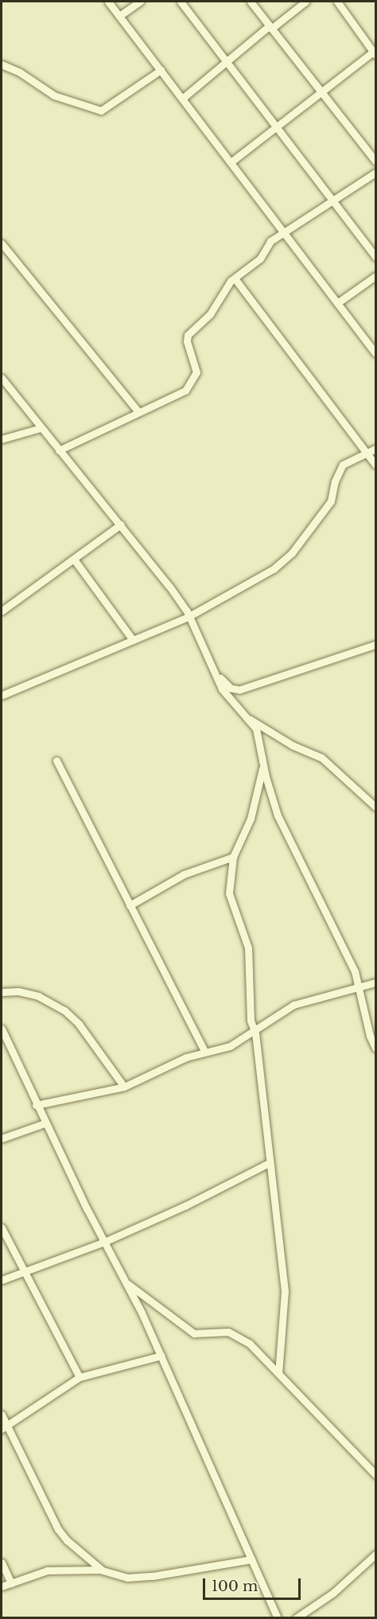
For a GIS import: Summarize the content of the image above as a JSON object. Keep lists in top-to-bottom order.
{
  "scale_bar": "100 m"
}
